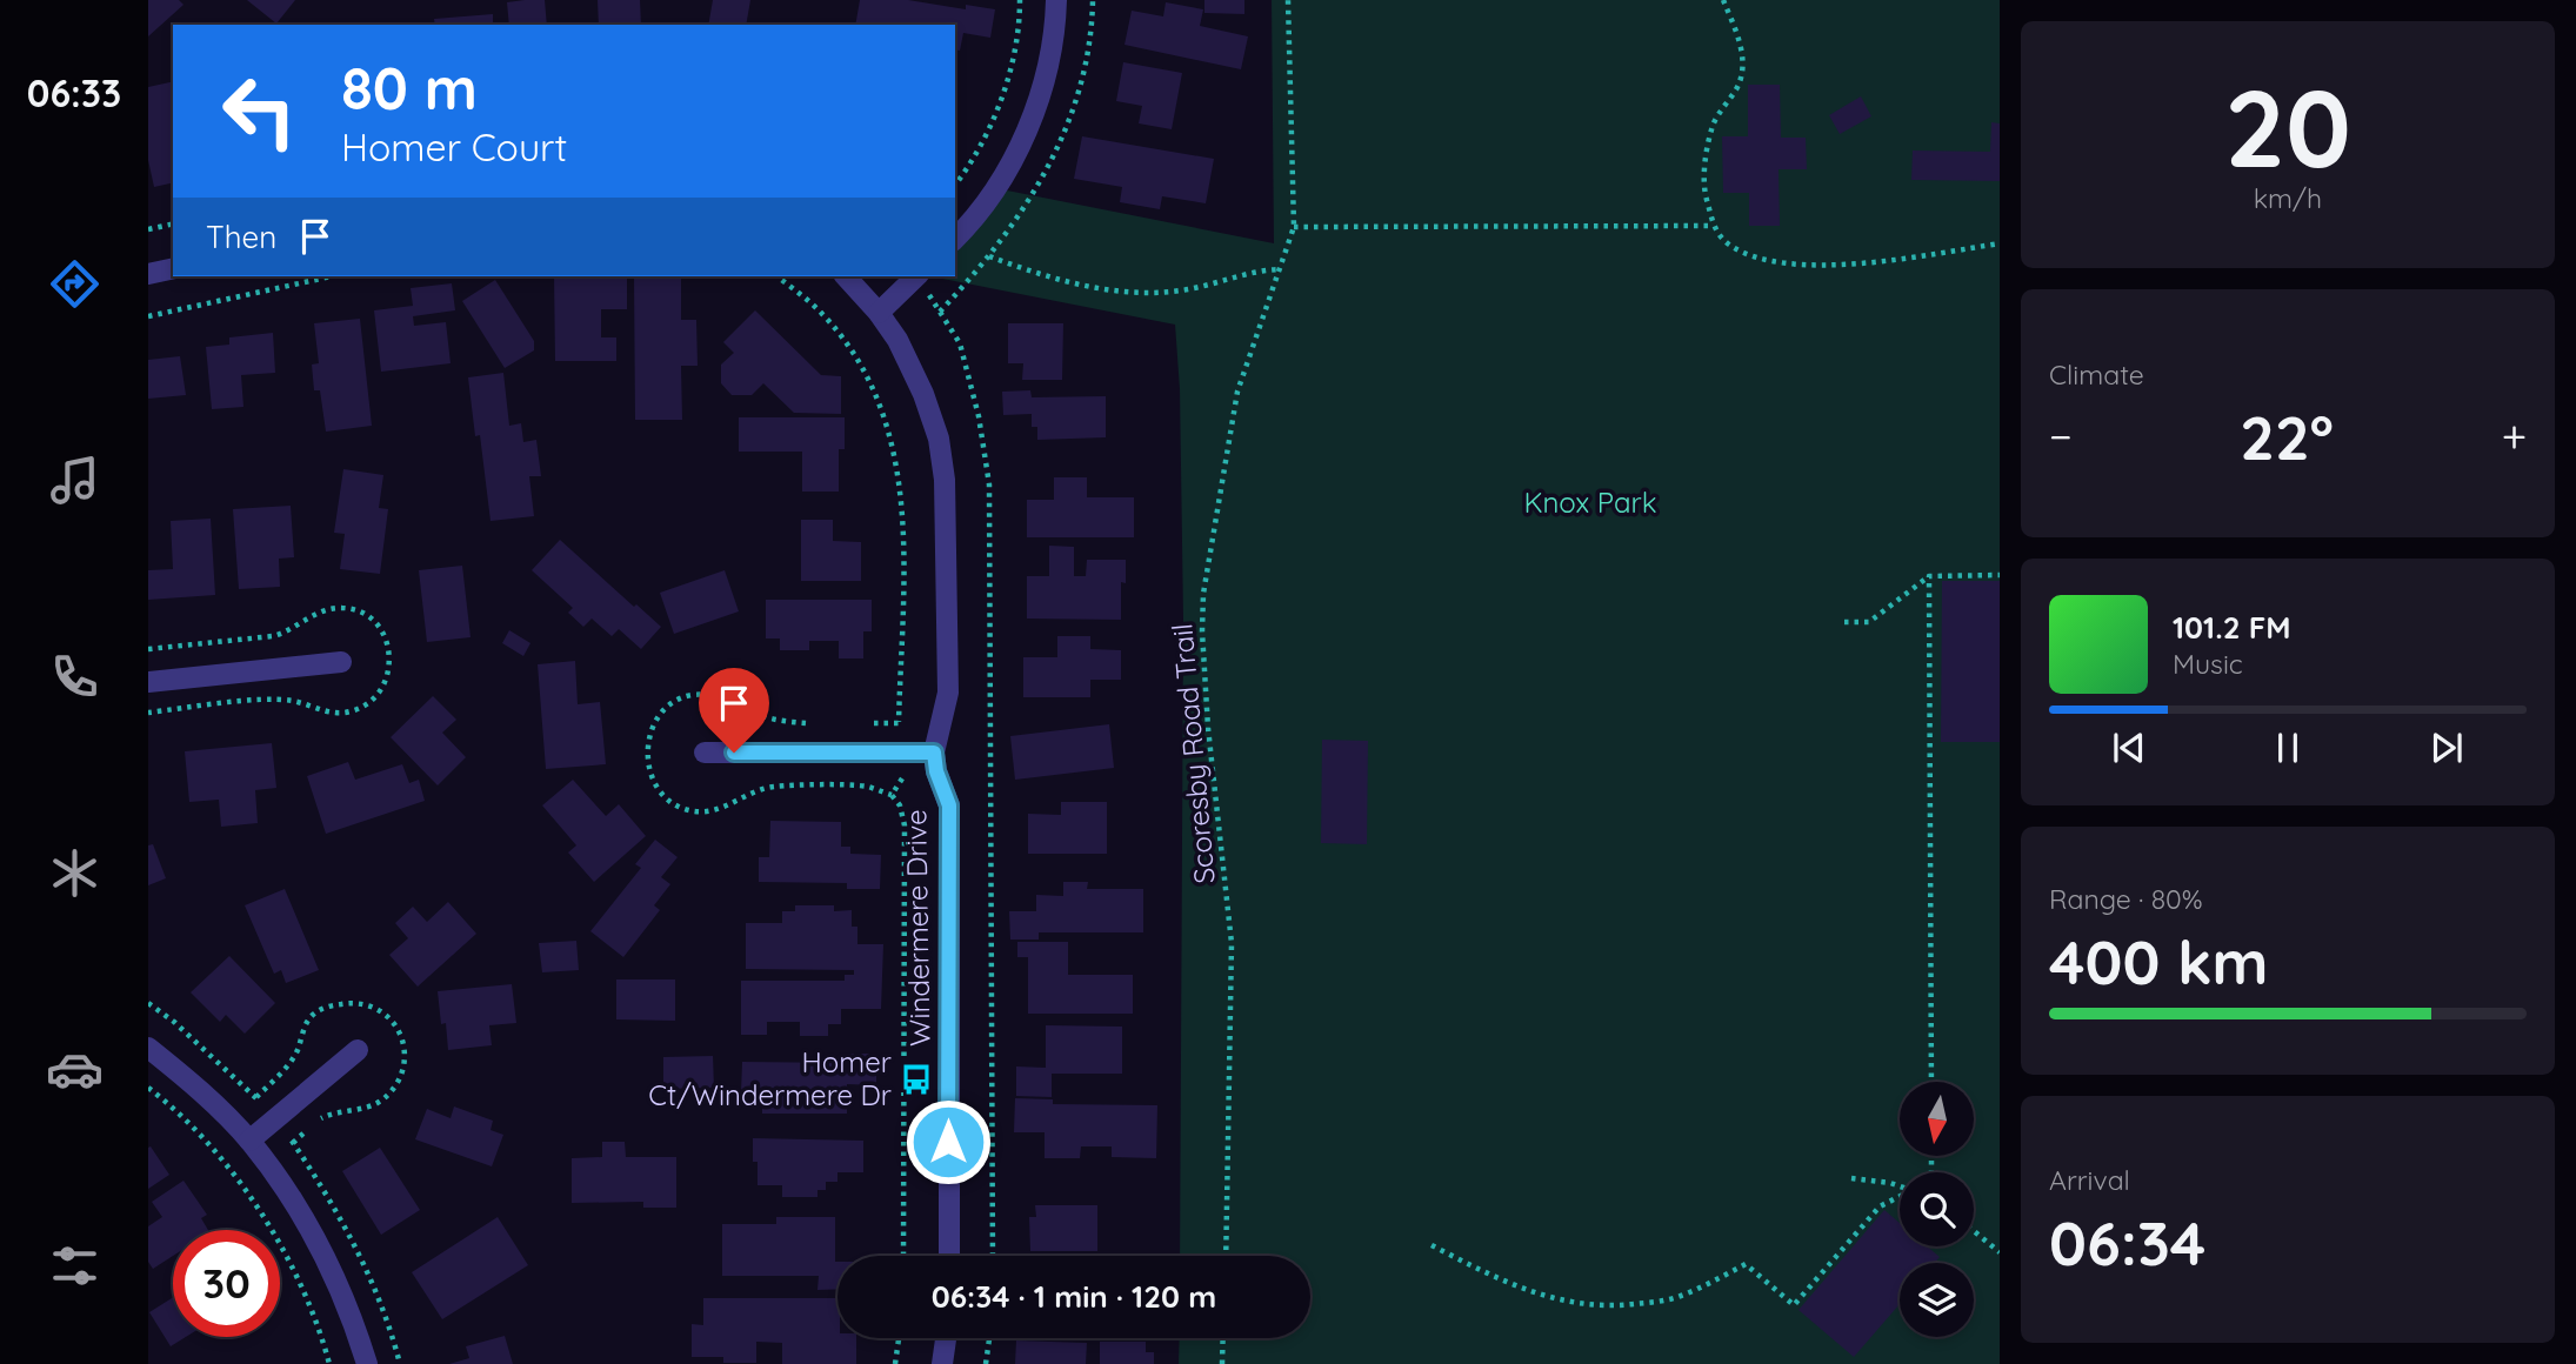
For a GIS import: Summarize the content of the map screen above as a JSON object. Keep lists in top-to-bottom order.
{
  "streets": {
    "street": ["Windermere Drive"],
    "path": ["Scoresby Road Trail"]
  },
  "parks": ["Knox Park"],
  "places": {
    "bus stop": ["Homer Ct/Windermere Dr"]
  },
  "north": "bottom",
  "page": {
    "tabs": "06:33",
    "tile": [
      ["20", "km/h"],
      "Climate",
      ["Range · 80%", "400 km"],
      ["Arrival", "06:34"]
    ],
    "turn": ["80 m", "Homer Court"],
    "then": "Then",
    "heat": ["−", "22°", "+"],
    "song": ["101.2 FM", "Music"],
    "limit": "30",
    "trip": "06:34 · 1 min · 120 m"
  }
}
